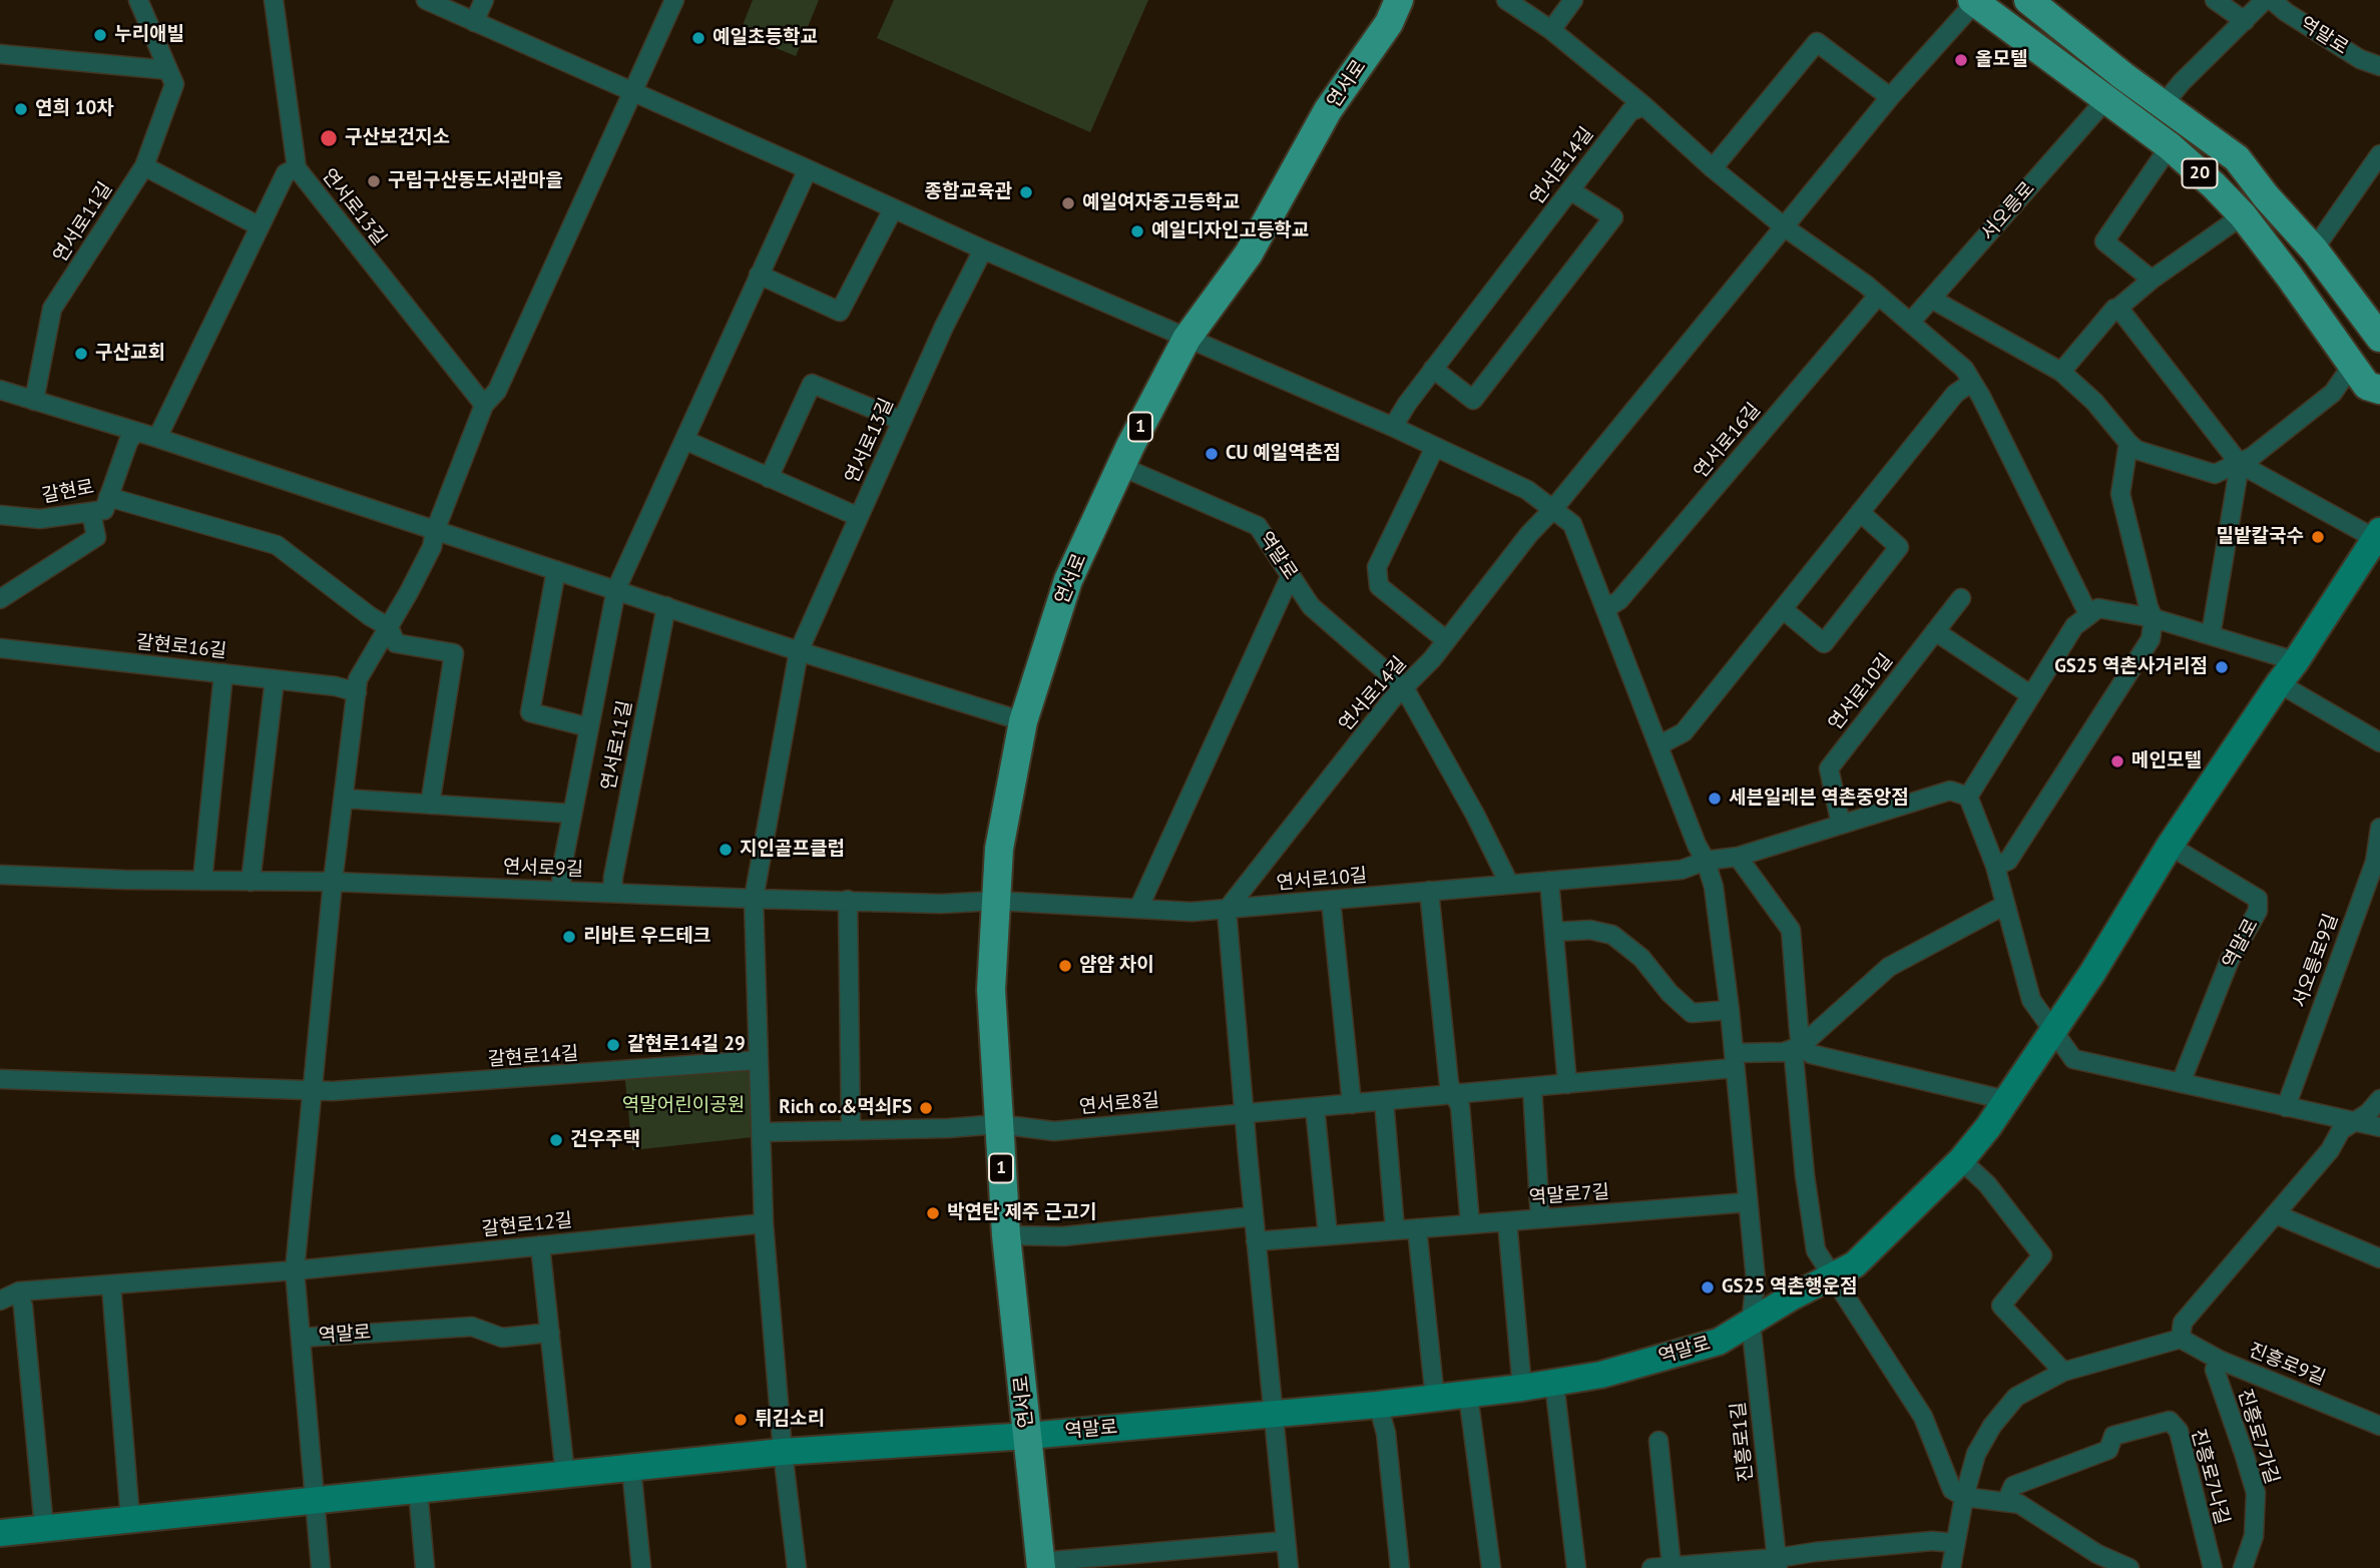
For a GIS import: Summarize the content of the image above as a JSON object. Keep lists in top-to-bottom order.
{
  "streets": {
    "main road": ["연서로", "20", "1"],
    "street": [
      "역말로",
      "연서로14길",
      "연서로13길",
      "서오릉로",
      "연서로11길",
      "연서로16길",
      "갈현로",
      "갈현로16길",
      "연서로10길",
      "연서로9길",
      "서오릉로9길",
      "갈현로14길",
      "연서로8길",
      "역말로7길",
      "갈현로12길",
      "진흥로9길",
      "진흥로7가길",
      "진흥로1길",
      "진흥로7나길"
    ]
  },
  "crossings": [
    ["역말로", "연서로"],
    ["역말로", "연서로14길"],
    ["역말로", "진흥로1길"],
    ["연서로", "연서로10길"],
    ["연서로", "연서로9길"],
    ["연서로", "연서로8길"],
    ["연서로14길", "연서로10길"],
    ["20", "서오릉로"],
    ["연서로11길", "연서로9길"],
    ["연서로10길", "연서로9길"],
    ["진흥로9길", "진흥로7가길"]
  ],
  "parks": ["역말어린이공원"],
  "places": [
    "누리애빌",
    "예일초등학교",
    "올모텔",
    "연희 10차",
    "구산보건지소",
    "구립구산동도서관마을",
    "종합교육관",
    "예일여자중고등학교",
    "예일디자인고등학교",
    "구산교회",
    "CU 예일역촌점",
    "밀밭칼국수",
    "GS25 역촌사거리점",
    "메인모텔",
    "세븐일레븐 역촌중앙점",
    "지인골프클럽",
    "리바트 우드테크",
    "얌얌 차이",
    "갈현로14길 29",
    "Rich co.&먹쇠FS",
    "건우주택",
    "박연탄 제주 근고기",
    "GS25 역촌행운점",
    "튀김소리"
  ]
}
